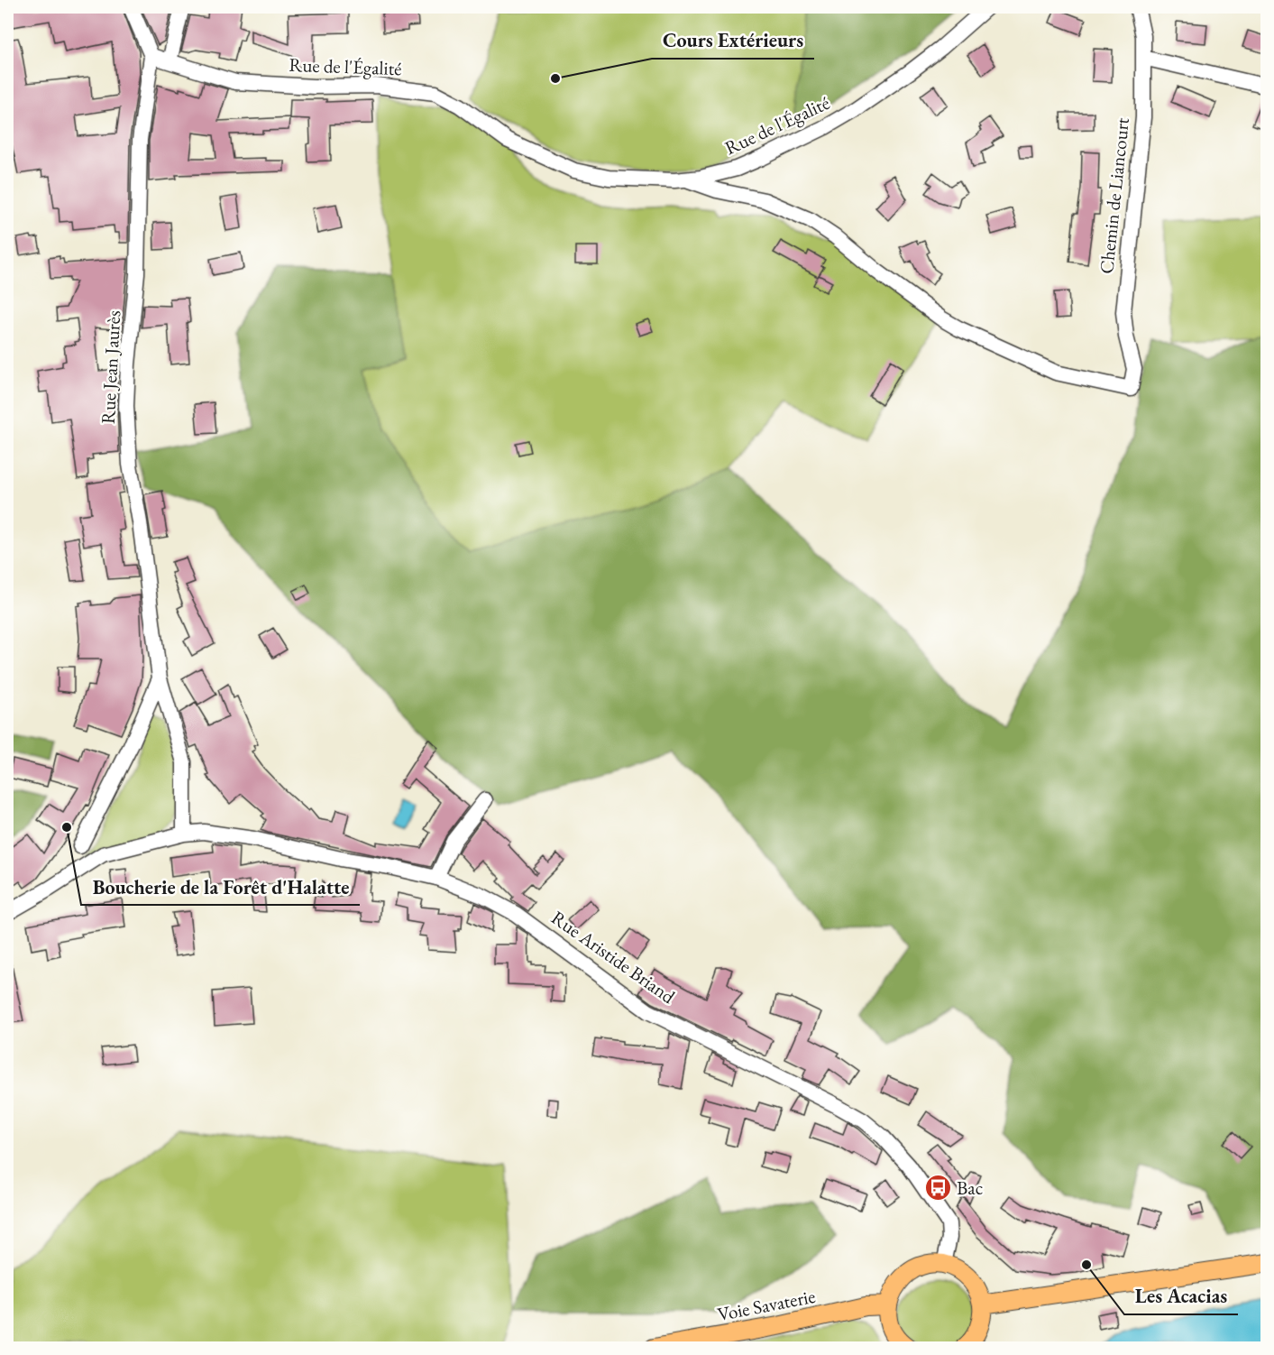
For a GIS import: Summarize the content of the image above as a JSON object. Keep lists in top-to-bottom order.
{
  "streets": {
    "main road": ["Voie Savaterie"],
    "street": [
      "Rue de l'Égalité",
      "Chemin de Liancourt",
      "Rue Jean Jaurès",
      "Rue Aristide Briand"
    ]
  },
  "crossings": [
    ["Rue de l'Égalité", "Chemin de Liancourt"],
    ["Rue de l'Égalité", "Rue Jean Jaurès"],
    ["Rue Jean Jaurès", "Rue Aristide Briand"]
  ],
  "places": {
    "other": ["Cours Extérieurs", "Boucherie de la Forêt d'Halatte", "Les Acacias"],
    "bus stop": ["Bac"]
  }
}
